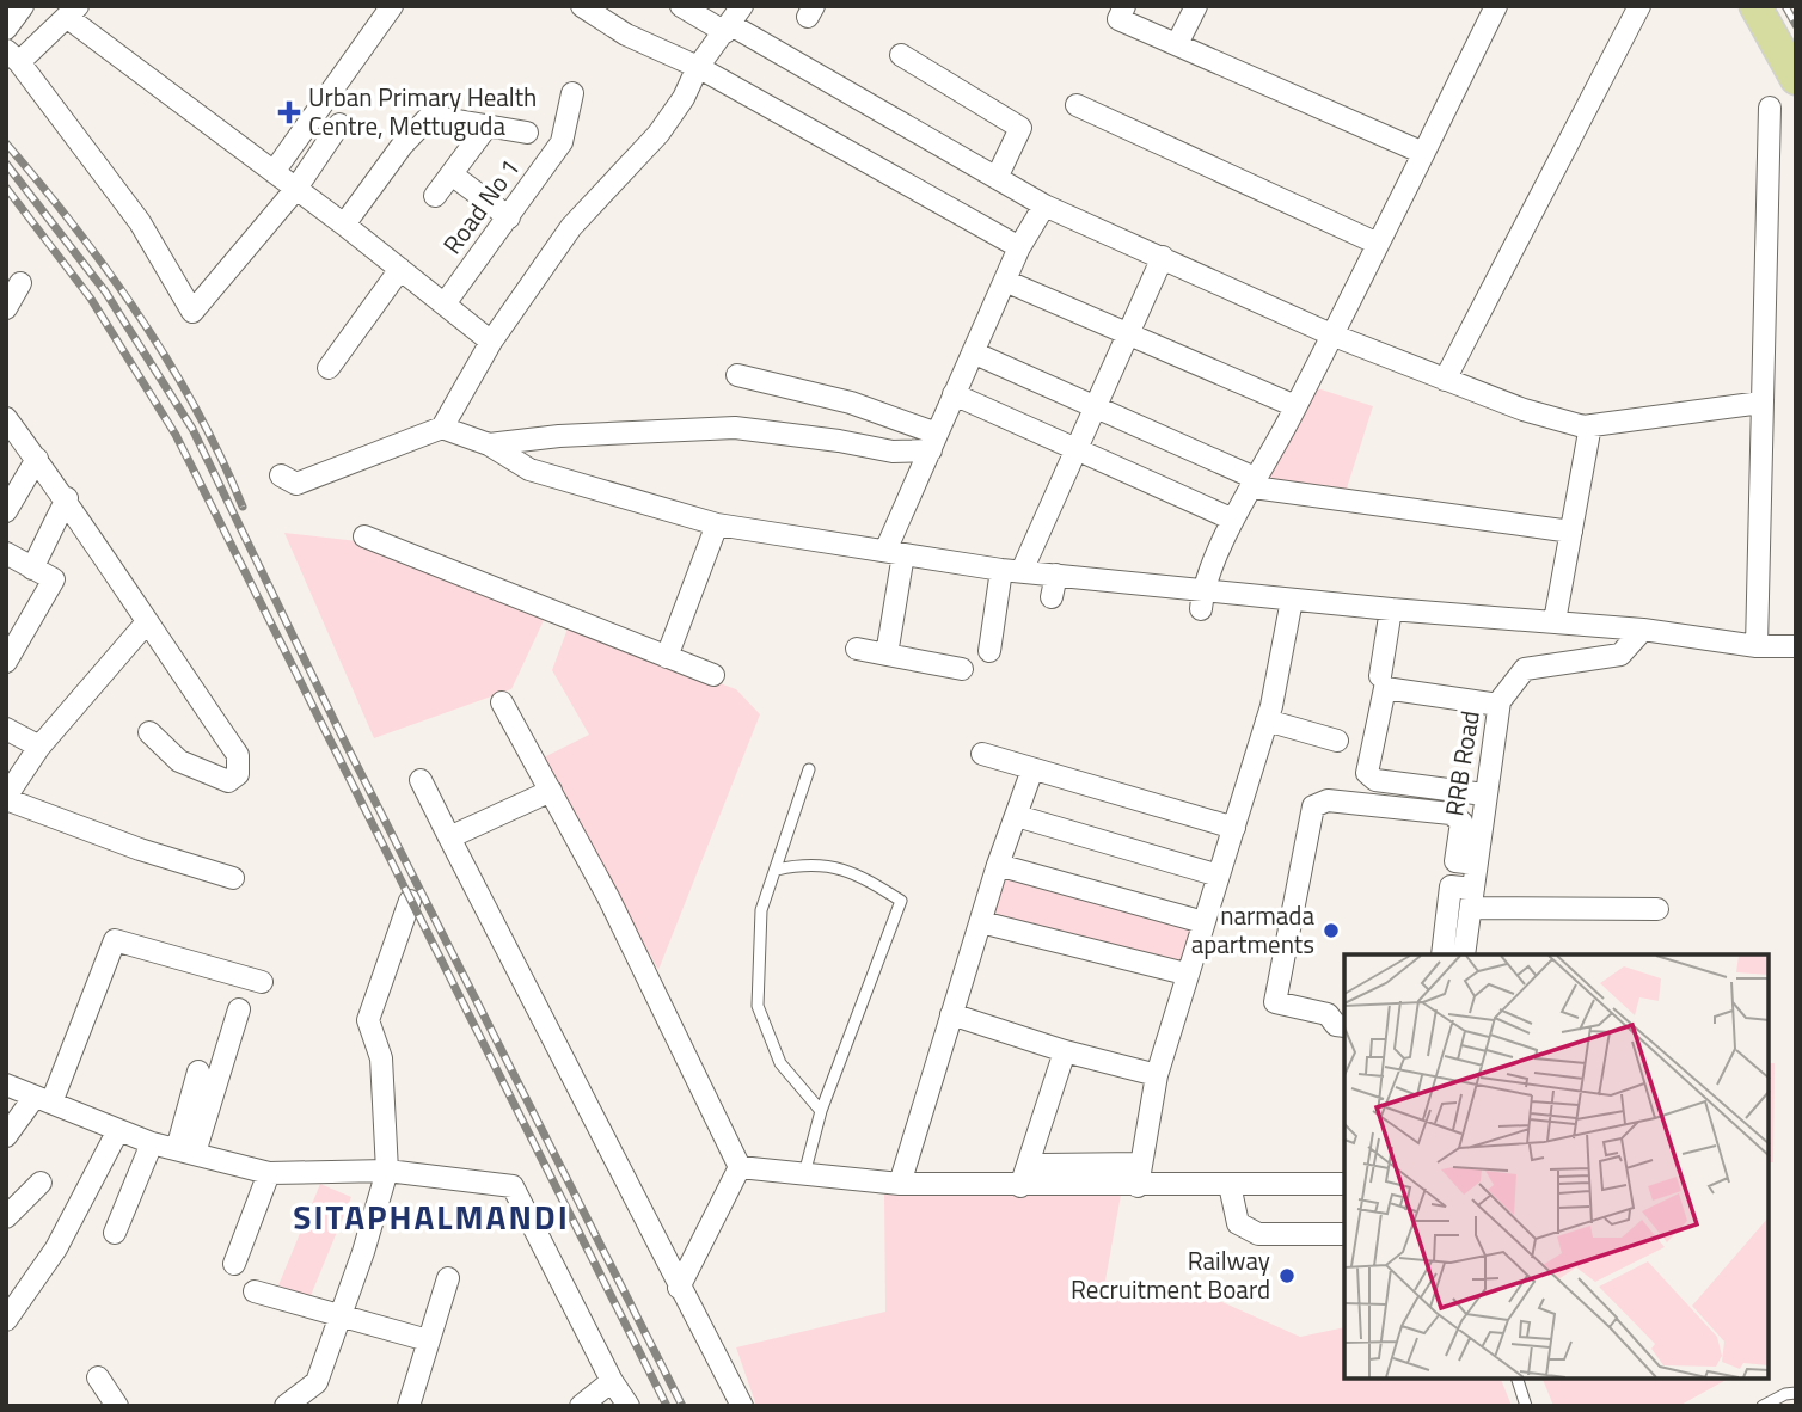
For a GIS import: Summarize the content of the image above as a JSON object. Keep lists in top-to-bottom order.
{
  "streets": {
    "street": ["Road No 1", "RRB Road"]
  },
  "districts": ["SITAPHALMANDI"],
  "places": {
    "health": ["Urban Primary Health Centre, Mettuguda"],
    "other": ["narmada apartments", "Railway Recruitment Board"]
  }
}
